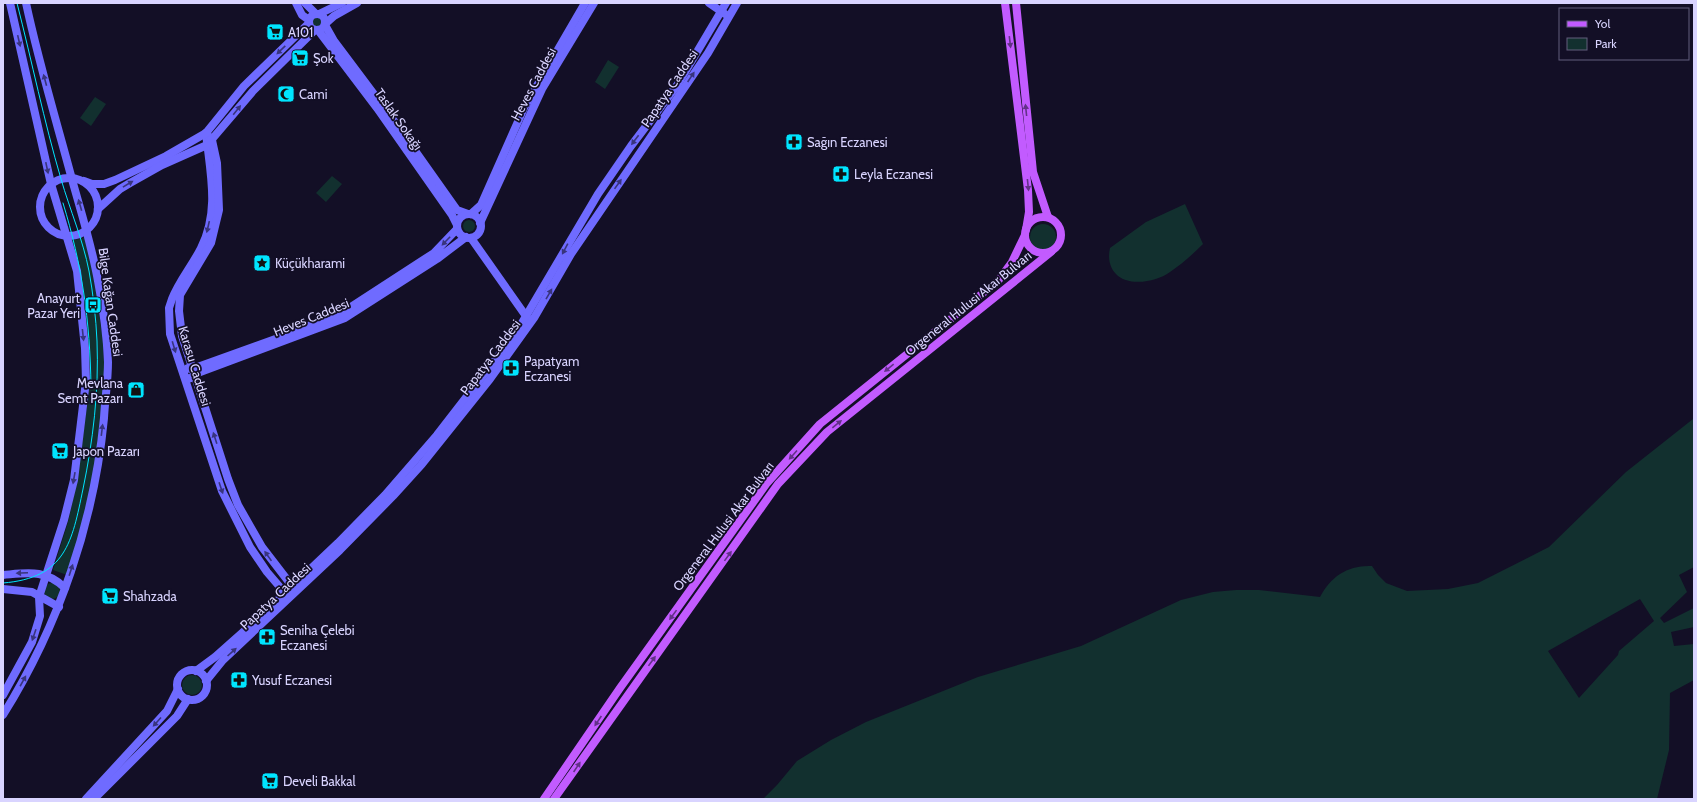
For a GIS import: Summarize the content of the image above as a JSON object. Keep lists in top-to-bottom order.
{
  "streets": {
    "main road": ["Orgeneral Hulusi Akar Bulvarı"],
    "street": [
      "Heves Caddesi",
      "Papatya Caddesi",
      "Taslak Sokağı",
      "Bilge Kağan Caddesi",
      "Karasu Caddesi"
    ]
  },
  "crossings": [
    ["Heves Caddesi", "Taslak Sokağı"],
    ["Heves Caddesi", "Karasu Caddesi"],
    ["Papatya Caddesi", "Karasu Caddesi"]
  ],
  "places": {
    "supermarket": [
      "A101",
      "Şok",
      "Japon Pazarı",
      "Shahzada",
      "Develi Bakkal"
    ],
    "mosque": ["Cami"],
    "pharmacy": [
      "Sağın Eczanesi",
      "Leyla Eczanesi",
      "Papatyam Eczanesi",
      "Seniha Çelebi Eczanesi",
      "Yusuf Eczanesi"
    ],
    "place": ["Küçükharami"],
    "bus stop": ["Anayurt Pazar Yeri"],
    "shop": ["Mevlana Semt Pazarı"]
  },
  "legend": ["Yol", "Park"]
}
